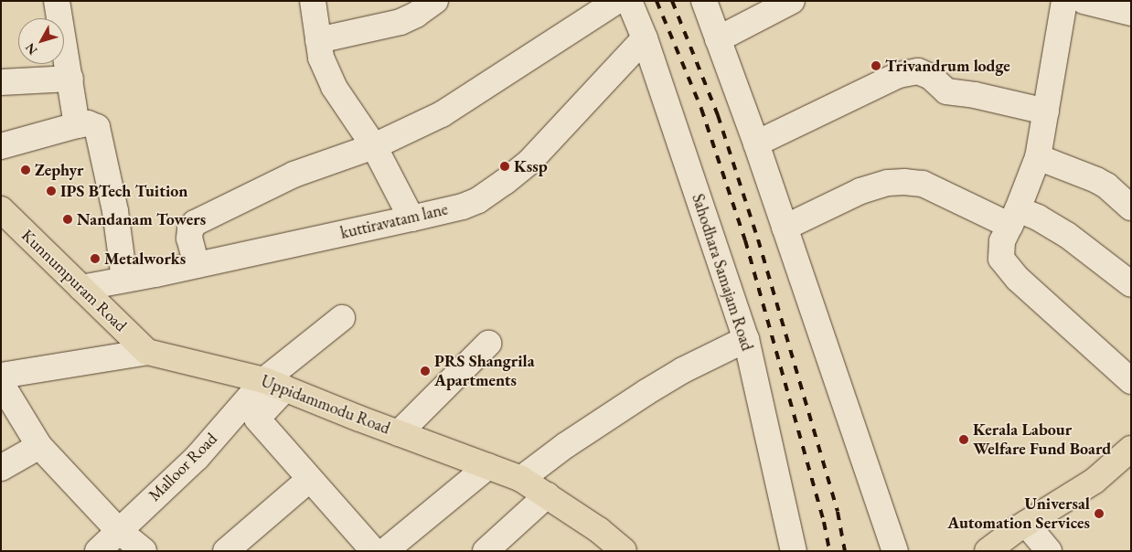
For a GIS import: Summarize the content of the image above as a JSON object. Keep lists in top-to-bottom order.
{
  "streets": {
    "main road": ["Kunnumpuram Road", "Uppidammodu Road"],
    "street": ["kuttiravatam lane", "Sahodhara Samajam Road", "Malloor Road"]
  },
  "crossings": [
    ["kuttiravatam lane", "Sahodhara Samajam Road"],
    ["kuttiravatam lane", "Kunnumpuram Road"],
    ["Kunnumpuram Road", "Uppidammodu Road"],
    ["Uppidammodu Road", "Malloor Road"]
  ],
  "places": [
    "Trivandrum lodge",
    "Kssp",
    "Zephyr",
    "IPS BTech Tuition",
    "Nandanam Towers",
    "Metalworks",
    "PRS Shangrila Apartments",
    "Kerala Labour Welfare Fund Board",
    "Universal Automation Services"
  ],
  "north": "bottom left"
}
